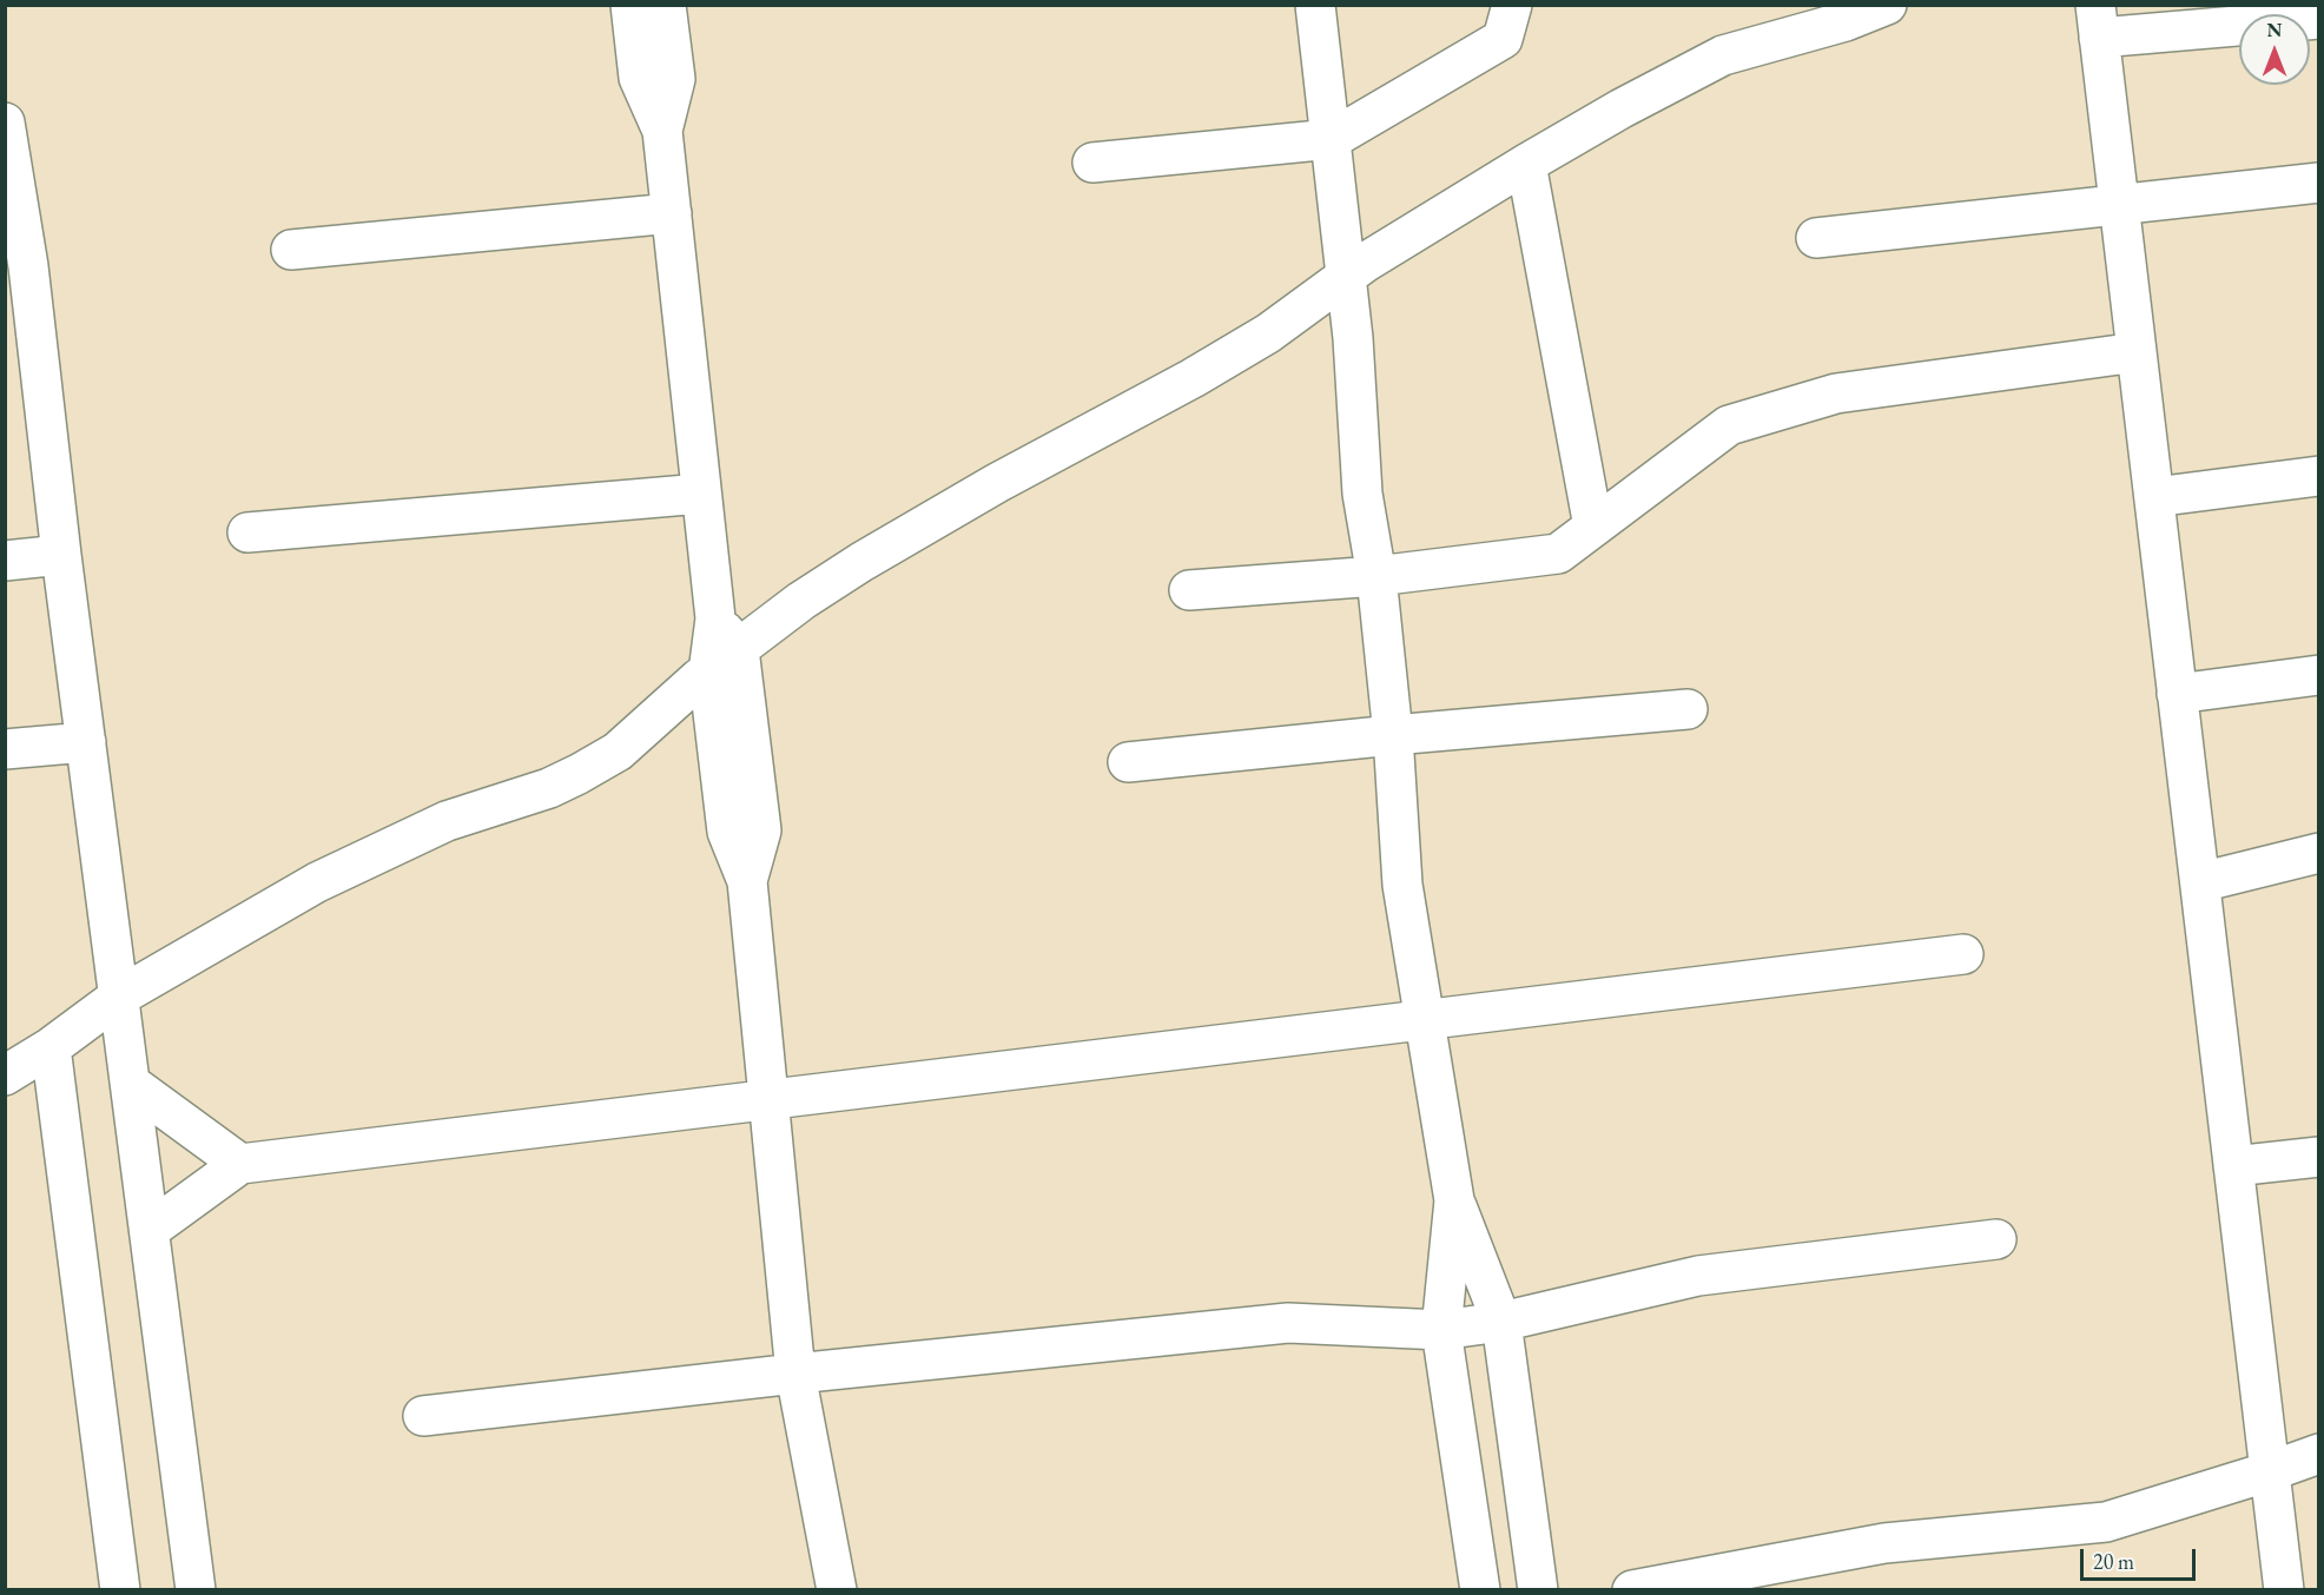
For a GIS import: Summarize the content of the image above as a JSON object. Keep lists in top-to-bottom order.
{
  "scale_bar": "20 m",
  "north": "top"
}
